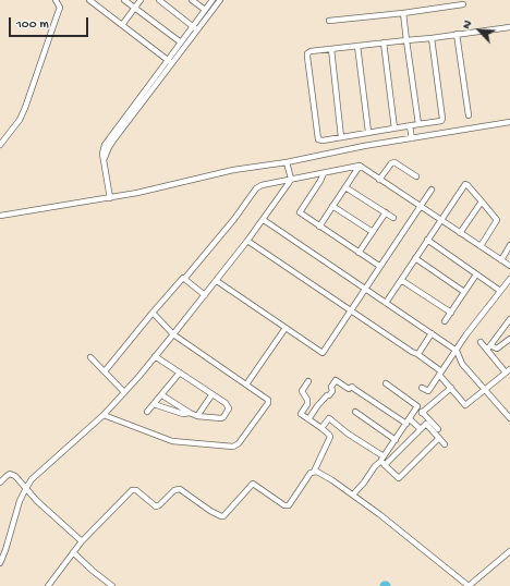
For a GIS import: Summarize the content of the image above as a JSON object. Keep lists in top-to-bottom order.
{
  "scale_bar": "100 m",
  "north": "top left"
}
